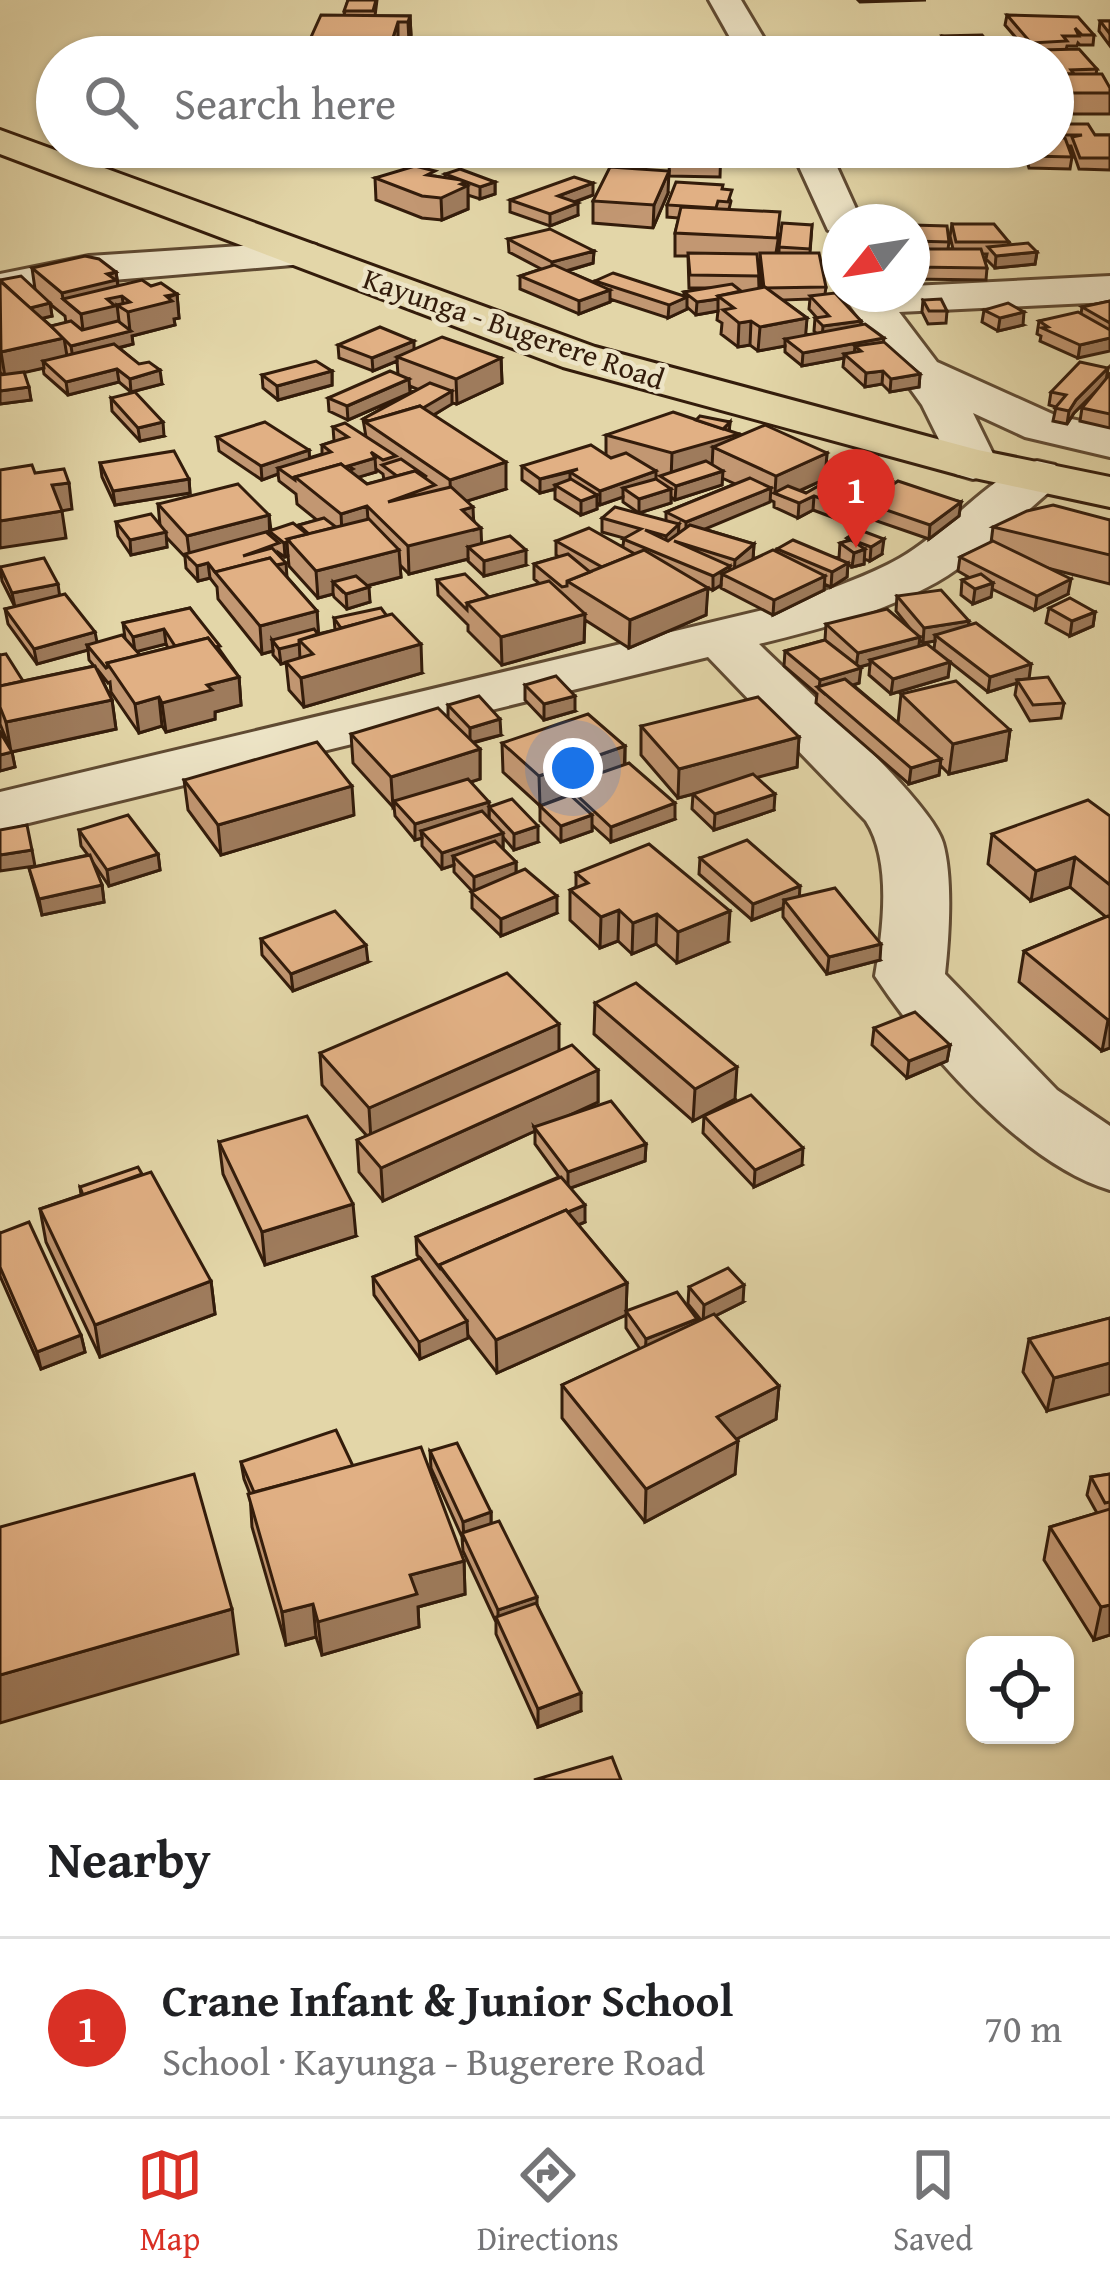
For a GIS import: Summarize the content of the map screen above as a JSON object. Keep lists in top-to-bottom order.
{
  "streets": {
    "main road": ["Kayunga - Bugerere Road"]
  },
  "north": "bottom left",
  "page": {
    "search": "Search here",
    "pins": "1",
    "heading": "Nearby",
    "list": [
      {
        "mark": "1",
        "name": "Crane Infant & Junior School",
        "note": "School · Kayunga - Bugerere Road",
        "value": "70 m"
      }
    ],
    "nav": ["Map", "Directions", "Saved"]
  }
}
